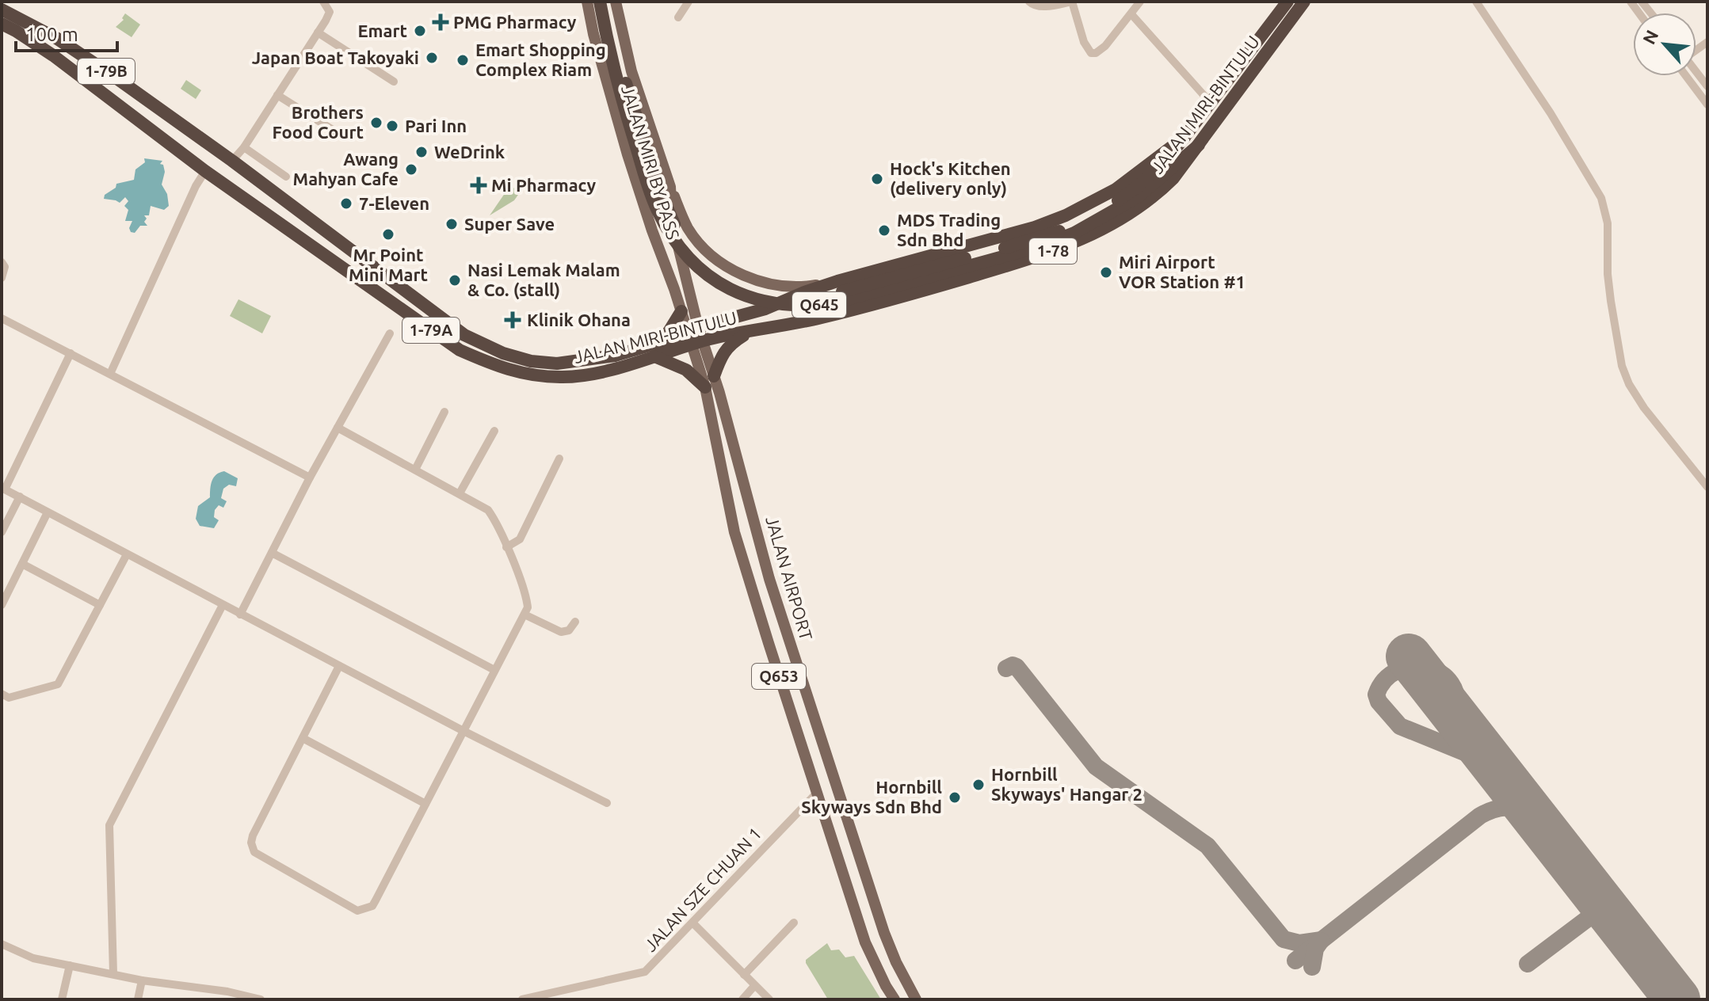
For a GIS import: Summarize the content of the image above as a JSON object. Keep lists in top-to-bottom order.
{
  "streets": {
    "highway": [
      "1-79B",
      "JALAN MIRI-BINTULU",
      "1-78",
      "Q645",
      "1-79A"
    ],
    "main road": ["JALAN MIRI BY PASS", "JALAN AIRPORT", "Q653"],
    "street": ["JALAN SZE CHUAN 1"]
  },
  "crossings": [
    ["JALAN MIRI-BINTULU", "JALAN MIRI BY PASS"],
    ["JALAN MIRI-BINTULU", "Q645"],
    ["JALAN MIRI-BINTULU", "JALAN AIRPORT"],
    ["JALAN MIRI-BINTULU", "Q653"],
    ["JALAN MIRI BY PASS", "Q653"],
    ["JALAN AIRPORT", "Q653"],
    ["Q653", "JALAN SZE CHUAN 1"]
  ],
  "places": {
    "health": ["PMG Pharmacy", "Mi Pharmacy", "Klinik Ohana"],
    "other": [
      "Emart",
      "Japan Boat Takoyaki",
      "Emart Shopping Complex Riam",
      "Brothers Food Court",
      "Pari Inn",
      "WeDrink",
      "Awang Mahyan Cafe",
      "Hock's Kitchen (delivery only)",
      "7-Eleven",
      "Super Save",
      "MDS Trading Sdn Bhd",
      "Mr Point Mini Mart",
      "Miri Airport VOR Station #1",
      "Nasi Lemak Malam & Co. (stall)",
      "Hornbill Skyways' Hangar 2",
      "Hornbill Skyways Sdn Bhd"
    ]
  },
  "scale_bar": "100 m",
  "north": "top left"
}
